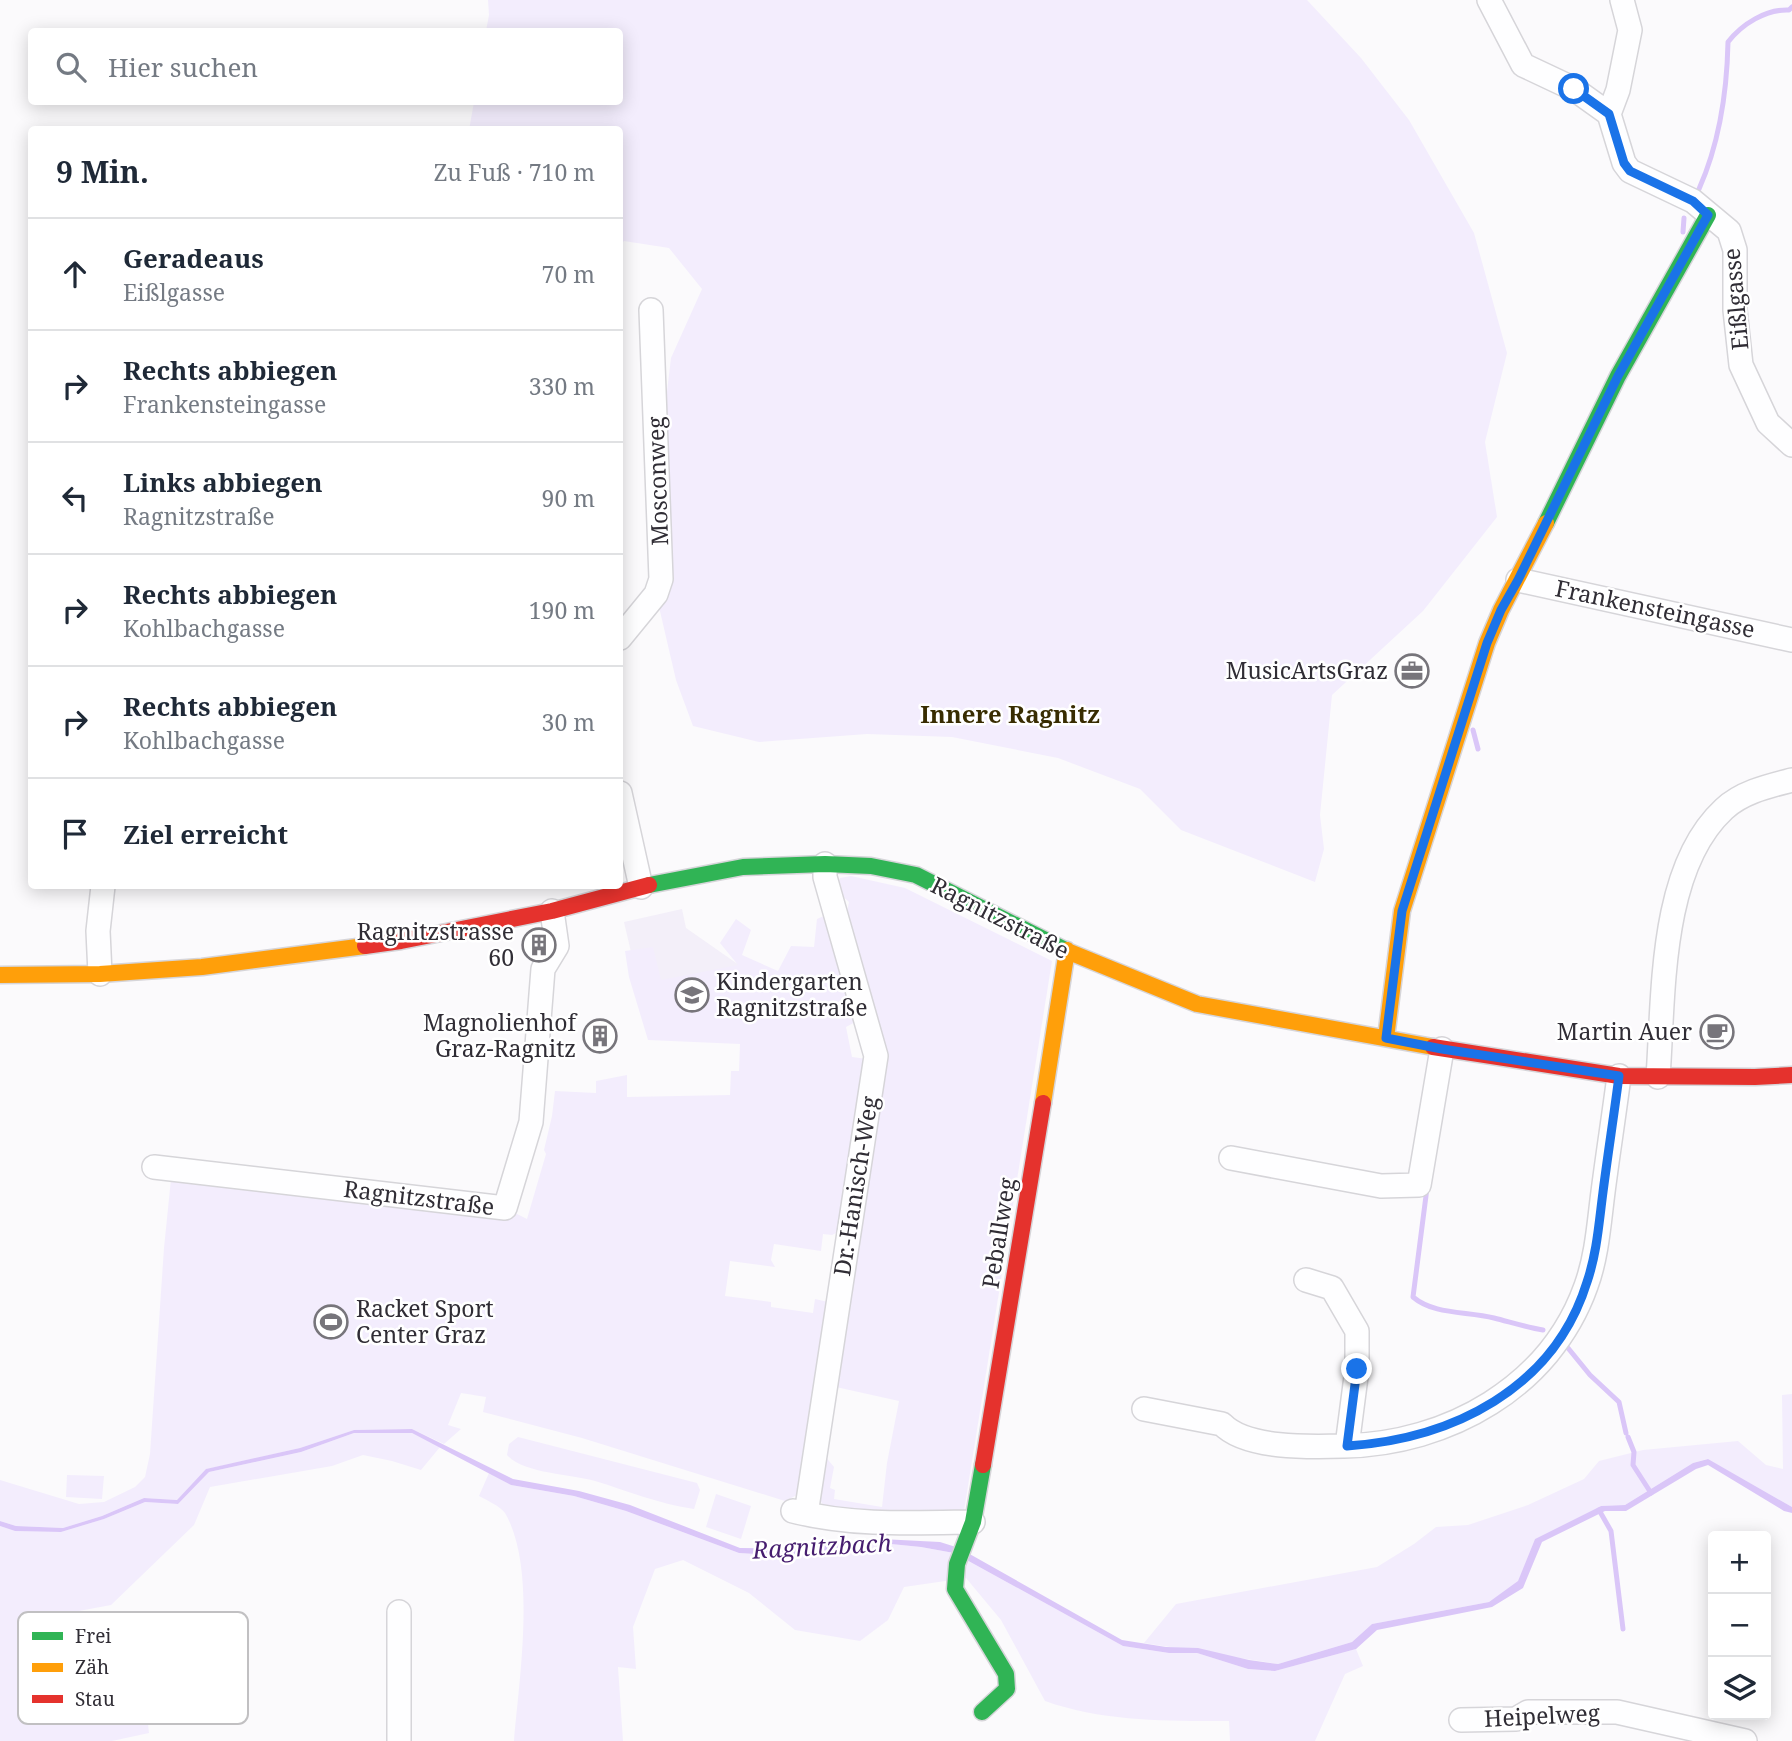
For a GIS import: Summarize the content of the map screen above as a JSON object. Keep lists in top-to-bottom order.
{
  "streets": {
    "main road": ["Frankensteingasse", "Ragnitzstraße", "Peballweg"],
    "street": [
      "Eißlgasse",
      "Mosconweg",
      "Dr.-Hanisch-Weg",
      "Heipelweg"
    ]
  },
  "crossings": [
    ["Eißlgasse", "Frankensteingasse"],
    ["Frankensteingasse", "Ragnitzstraße"],
    ["Ragnitzstraße", "Dr.-Hanisch-Weg"],
    ["Ragnitzstraße", "Peballweg"],
    ["Dr.-Hanisch-Weg", "Peballweg"]
  ],
  "districts": ["Innere Ragnitz"],
  "water": ["Ragnitzbach"],
  "places": {
    "office": ["MusicArtsGraz"],
    "building": ["Ragnitzstrasse 60", "Magnolienhof Graz-Ragnitz"],
    "school or university": ["Kindergarten Ragnitzstraße"],
    "cafe": ["Martin Auer"],
    "sports": ["Racket Sport Center Graz"]
  },
  "legend": ["Frei", "Zäh", "Stau"],
  "page": {
    "search": "Hier suchen",
    "heading": ["9 Min.", "Zu Fuß · 710 m"],
    "list": [
      ["Geradeaus", "Eißlgasse", "70 m"],
      ["Rechts abbiegen", "Frankensteingasse", "330 m"],
      ["Links abbiegen", "Ragnitzstraße", "90 m"],
      ["Rechts abbiegen", "Kohlbachgasse", "190 m"],
      ["Rechts abbiegen", "Kohlbachgasse", "30 m"],
      "Ziel erreicht"
    ],
    "map_buttons": ["+", "−"]
  }
}
